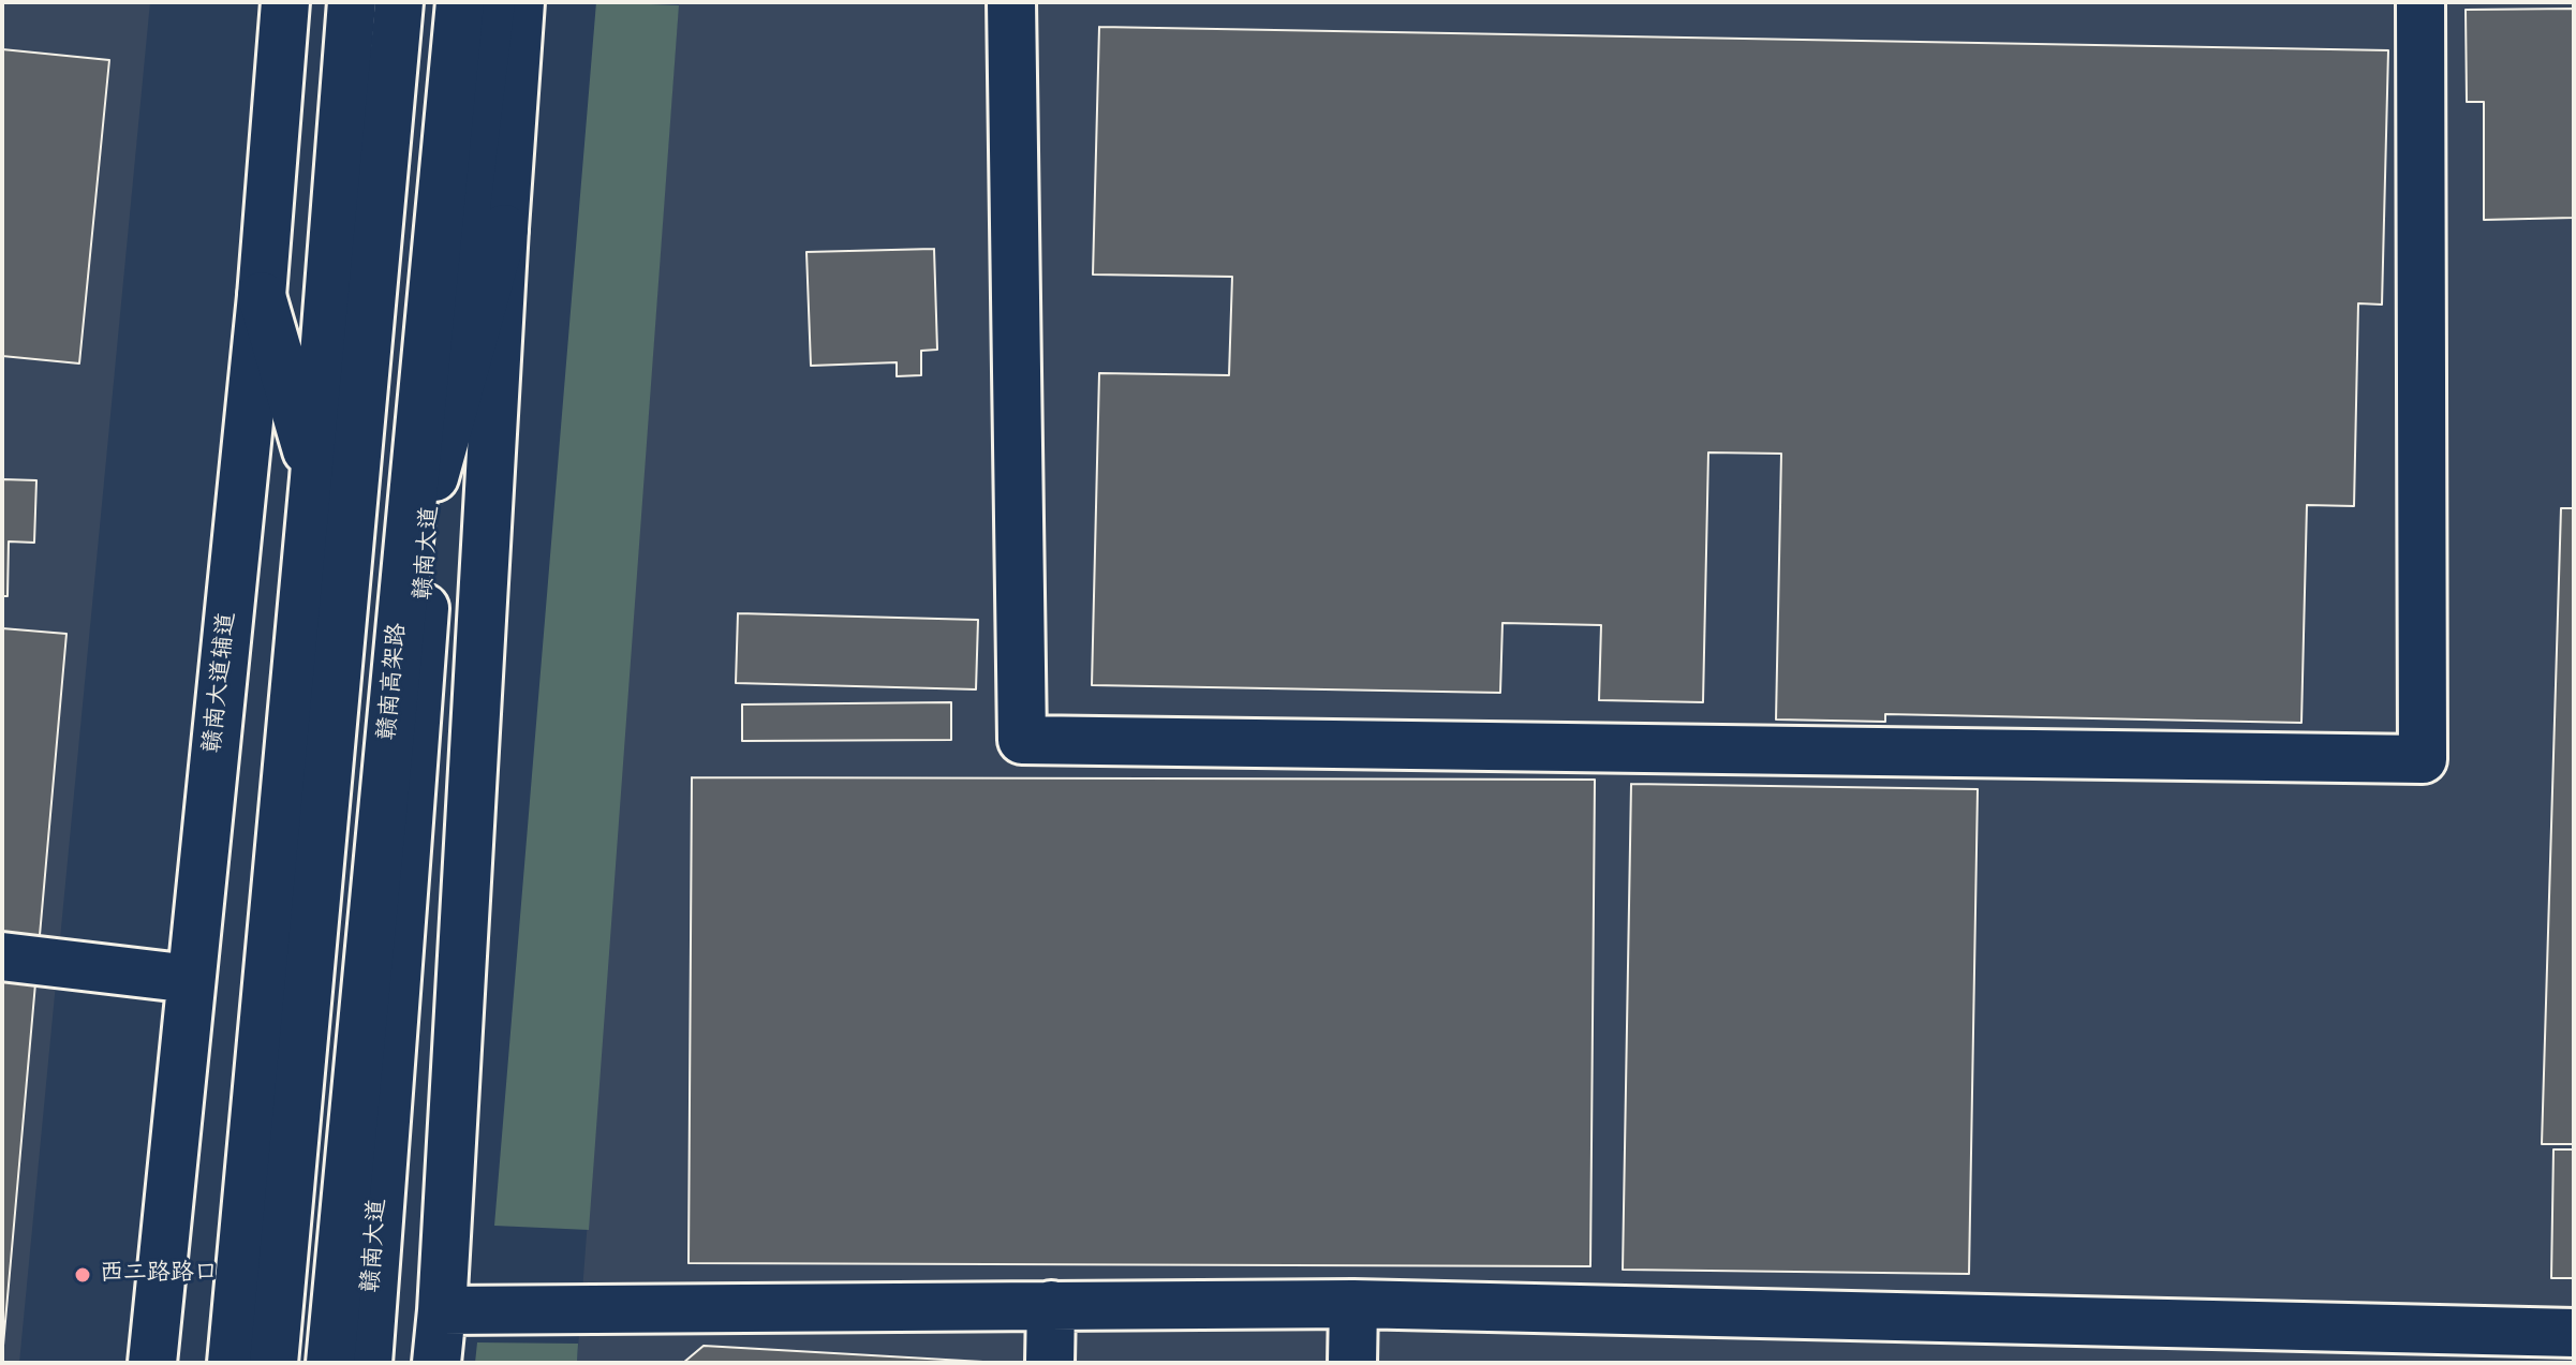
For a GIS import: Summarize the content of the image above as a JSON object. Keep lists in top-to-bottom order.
{
  "streets": {
    "main road": ["赣南大道", "赣南高架路", "赣南大道辅道"]
  },
  "places": ["西二路路口"]
}
